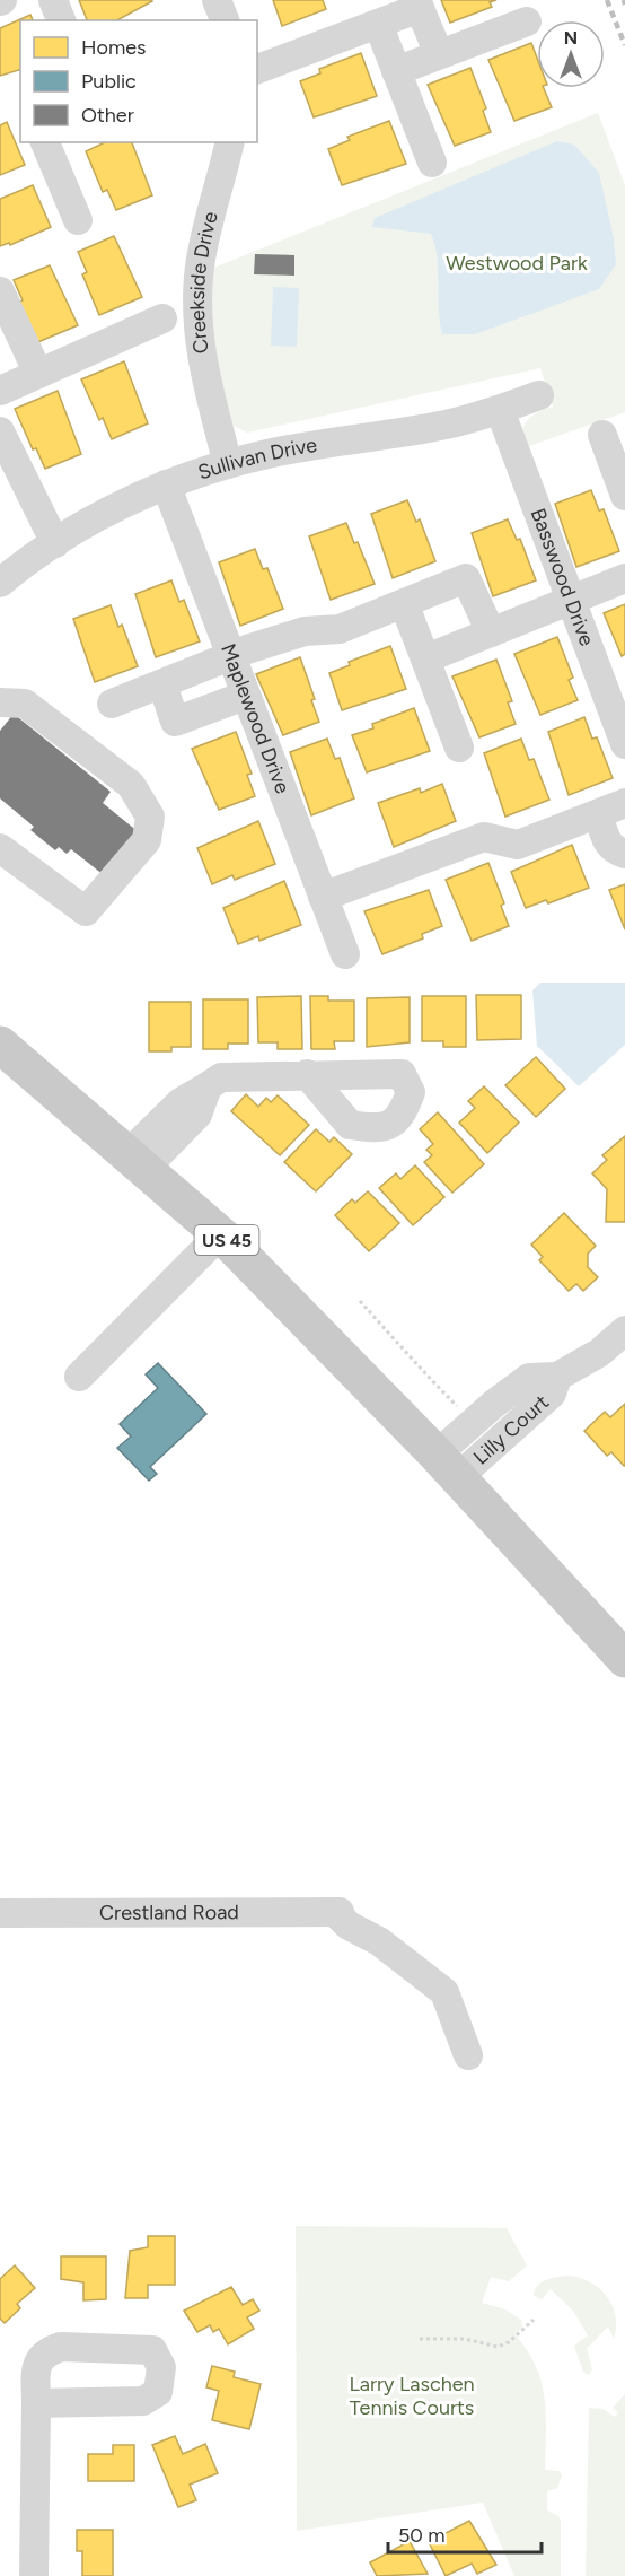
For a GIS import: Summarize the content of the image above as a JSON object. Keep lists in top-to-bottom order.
{
  "streets": {
    "main road": ["US 45"],
    "street": [
      "Creekside Drive",
      "Sullivan Drive",
      "Basswood Drive",
      "Maplewood Drive",
      "Lilly Court",
      "Crestland Road"
    ]
  },
  "crossings": [
    ["Creekside Drive", "Sullivan Drive"],
    ["Sullivan Drive", "Basswood Drive"],
    ["Sullivan Drive", "Maplewood Drive"],
    ["US 45", "Lilly Court"]
  ],
  "parks": ["Westwood Park", "Larry Laschen Tennis Courts"],
  "legend": ["Homes", "Public", "Other"],
  "scale_bar": "50 m",
  "north": "top"
}
